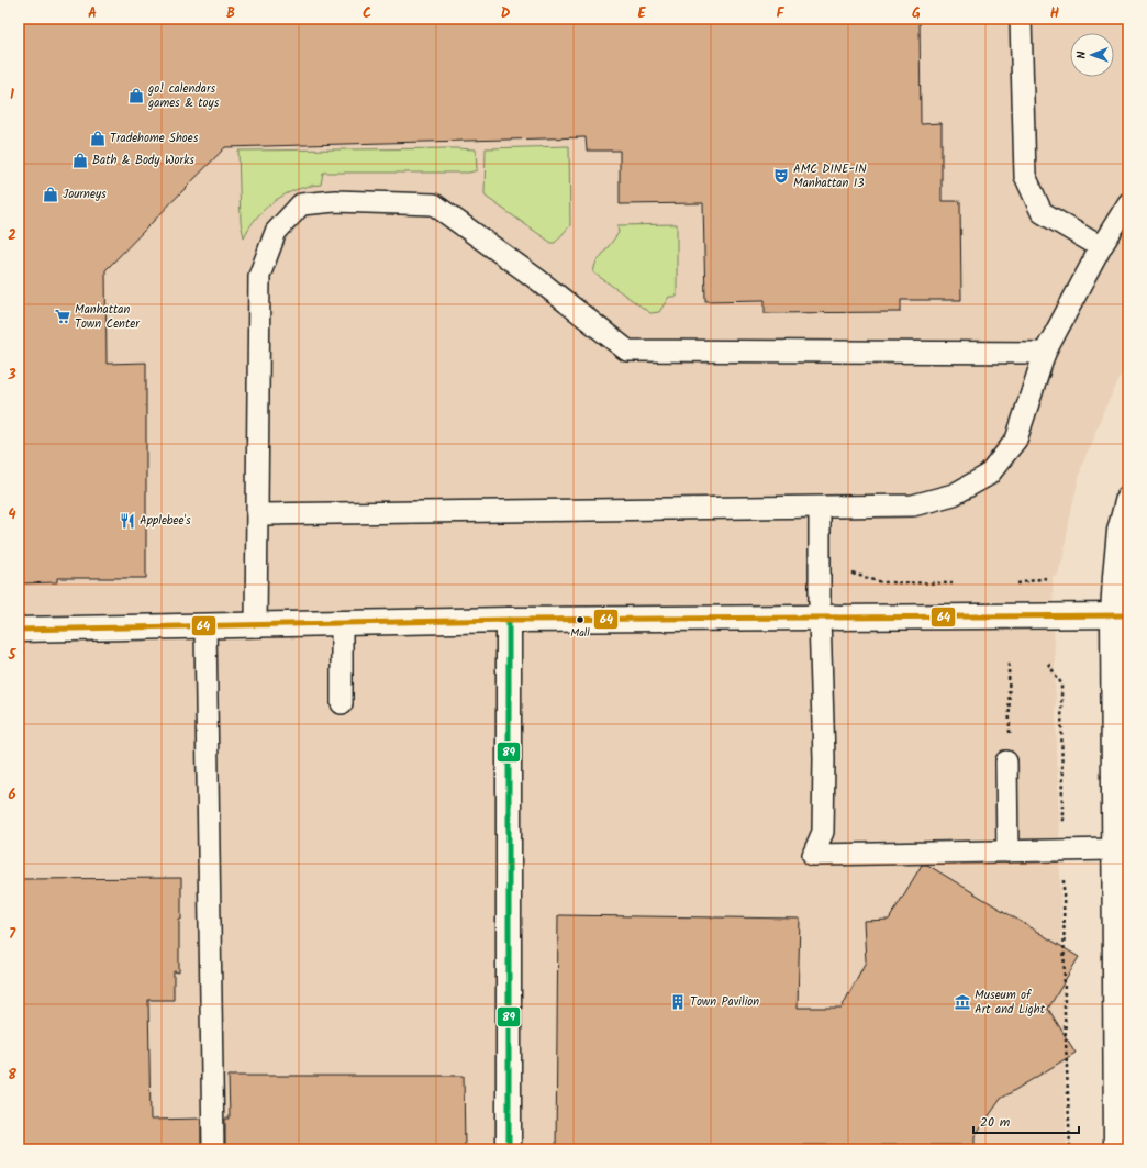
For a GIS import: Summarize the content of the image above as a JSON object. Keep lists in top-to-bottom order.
{
  "places": {
    "shop": [
      "go! calendars games & toys",
      "Tradehome Shoes",
      "Bath & Body Works",
      "Journeys"
    ],
    "theatre": ["AMC DINE-IN Manhattan 13"],
    "supermarket": ["Manhattan Town Center"],
    "restaurant": ["Applebee's"],
    "other": ["Mall"],
    "building": ["Town Pavilion"],
    "museum": ["Museum of Art and Light"]
  },
  "lines": ["transit line 64", "transit line 89"],
  "scale_bar": "20 m",
  "north": "left",
  "grid": {
    "columns": [
      "A",
      "B",
      "C",
      "D",
      "E",
      "F",
      "G",
      "H"
    ],
    "rows": [
      "1",
      "2",
      "3",
      "4",
      "5",
      "6",
      "7",
      "8"
    ]
  }
}
